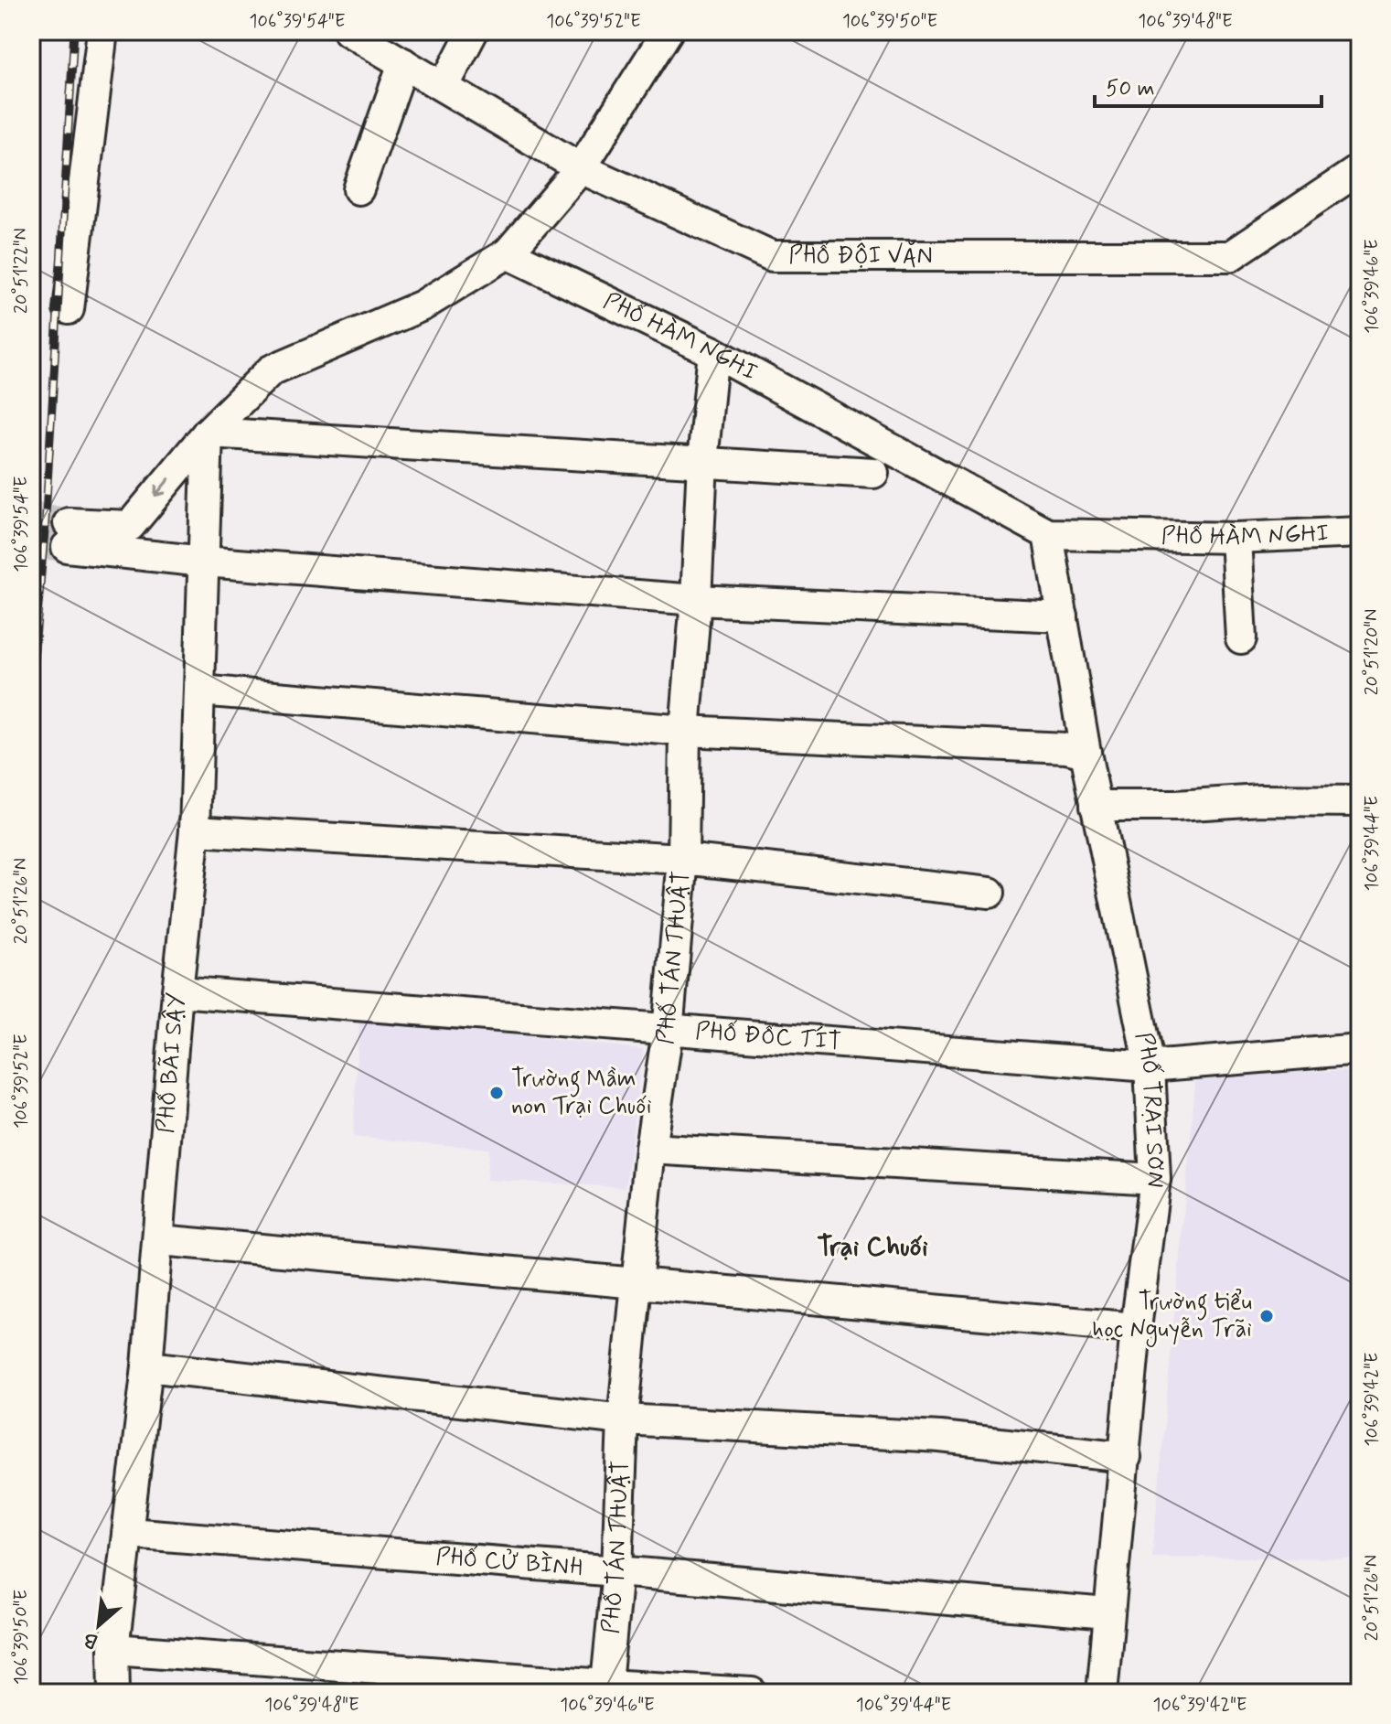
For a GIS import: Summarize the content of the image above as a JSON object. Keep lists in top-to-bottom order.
{
  "streets": {
    "street": [
      "PHỐ ĐỘI VĂN",
      "PHỐ HÀM NGHI",
      "PHỐ TÁN THUẬT",
      "PHỐ ĐỐC TÍT",
      "PHỐ BÃI SẬY",
      "PHỐ TRẠI SƠN",
      "PHỐ CỬ BÌNH"
    ]
  },
  "crossings": [
    ["PHỐ HÀM NGHI", "PHỐ TÁN THUẬT"],
    ["PHỐ HÀM NGHI", "PHỐ TRẠI SƠN"],
    ["PHỐ TÁN THUẬT", "PHỐ ĐỐC TÍT"],
    ["PHỐ TÁN THUẬT", "PHỐ CỬ BÌNH"],
    ["PHỐ ĐỐC TÍT", "PHỐ BÃI SẬY"],
    ["PHỐ ĐỐC TÍT", "PHỐ TRẠI SƠN"],
    ["PHỐ BÃI SẬY", "PHỐ CỬ BÌNH"],
    ["PHỐ TRẠI SƠN", "PHỐ CỬ BÌNH"]
  ],
  "districts": ["Trại Chuối"],
  "places": ["Trường Mầm non Trại Chuối", "Trường tiểu học Nguyễn Trãi"],
  "scale_bar": "50 m",
  "north": "bottom left",
  "coordinates": [
    "106°39'54\"E",
    "106°39'52\"E",
    "106°39'50\"E",
    "106°39'48\"E",
    "20°51'22\"N",
    "106°39'46\"E",
    "20°51'20\"N",
    "106°39'44\"E",
    "20°51'26\"N",
    "106°39'42\"E"
  ]
}
